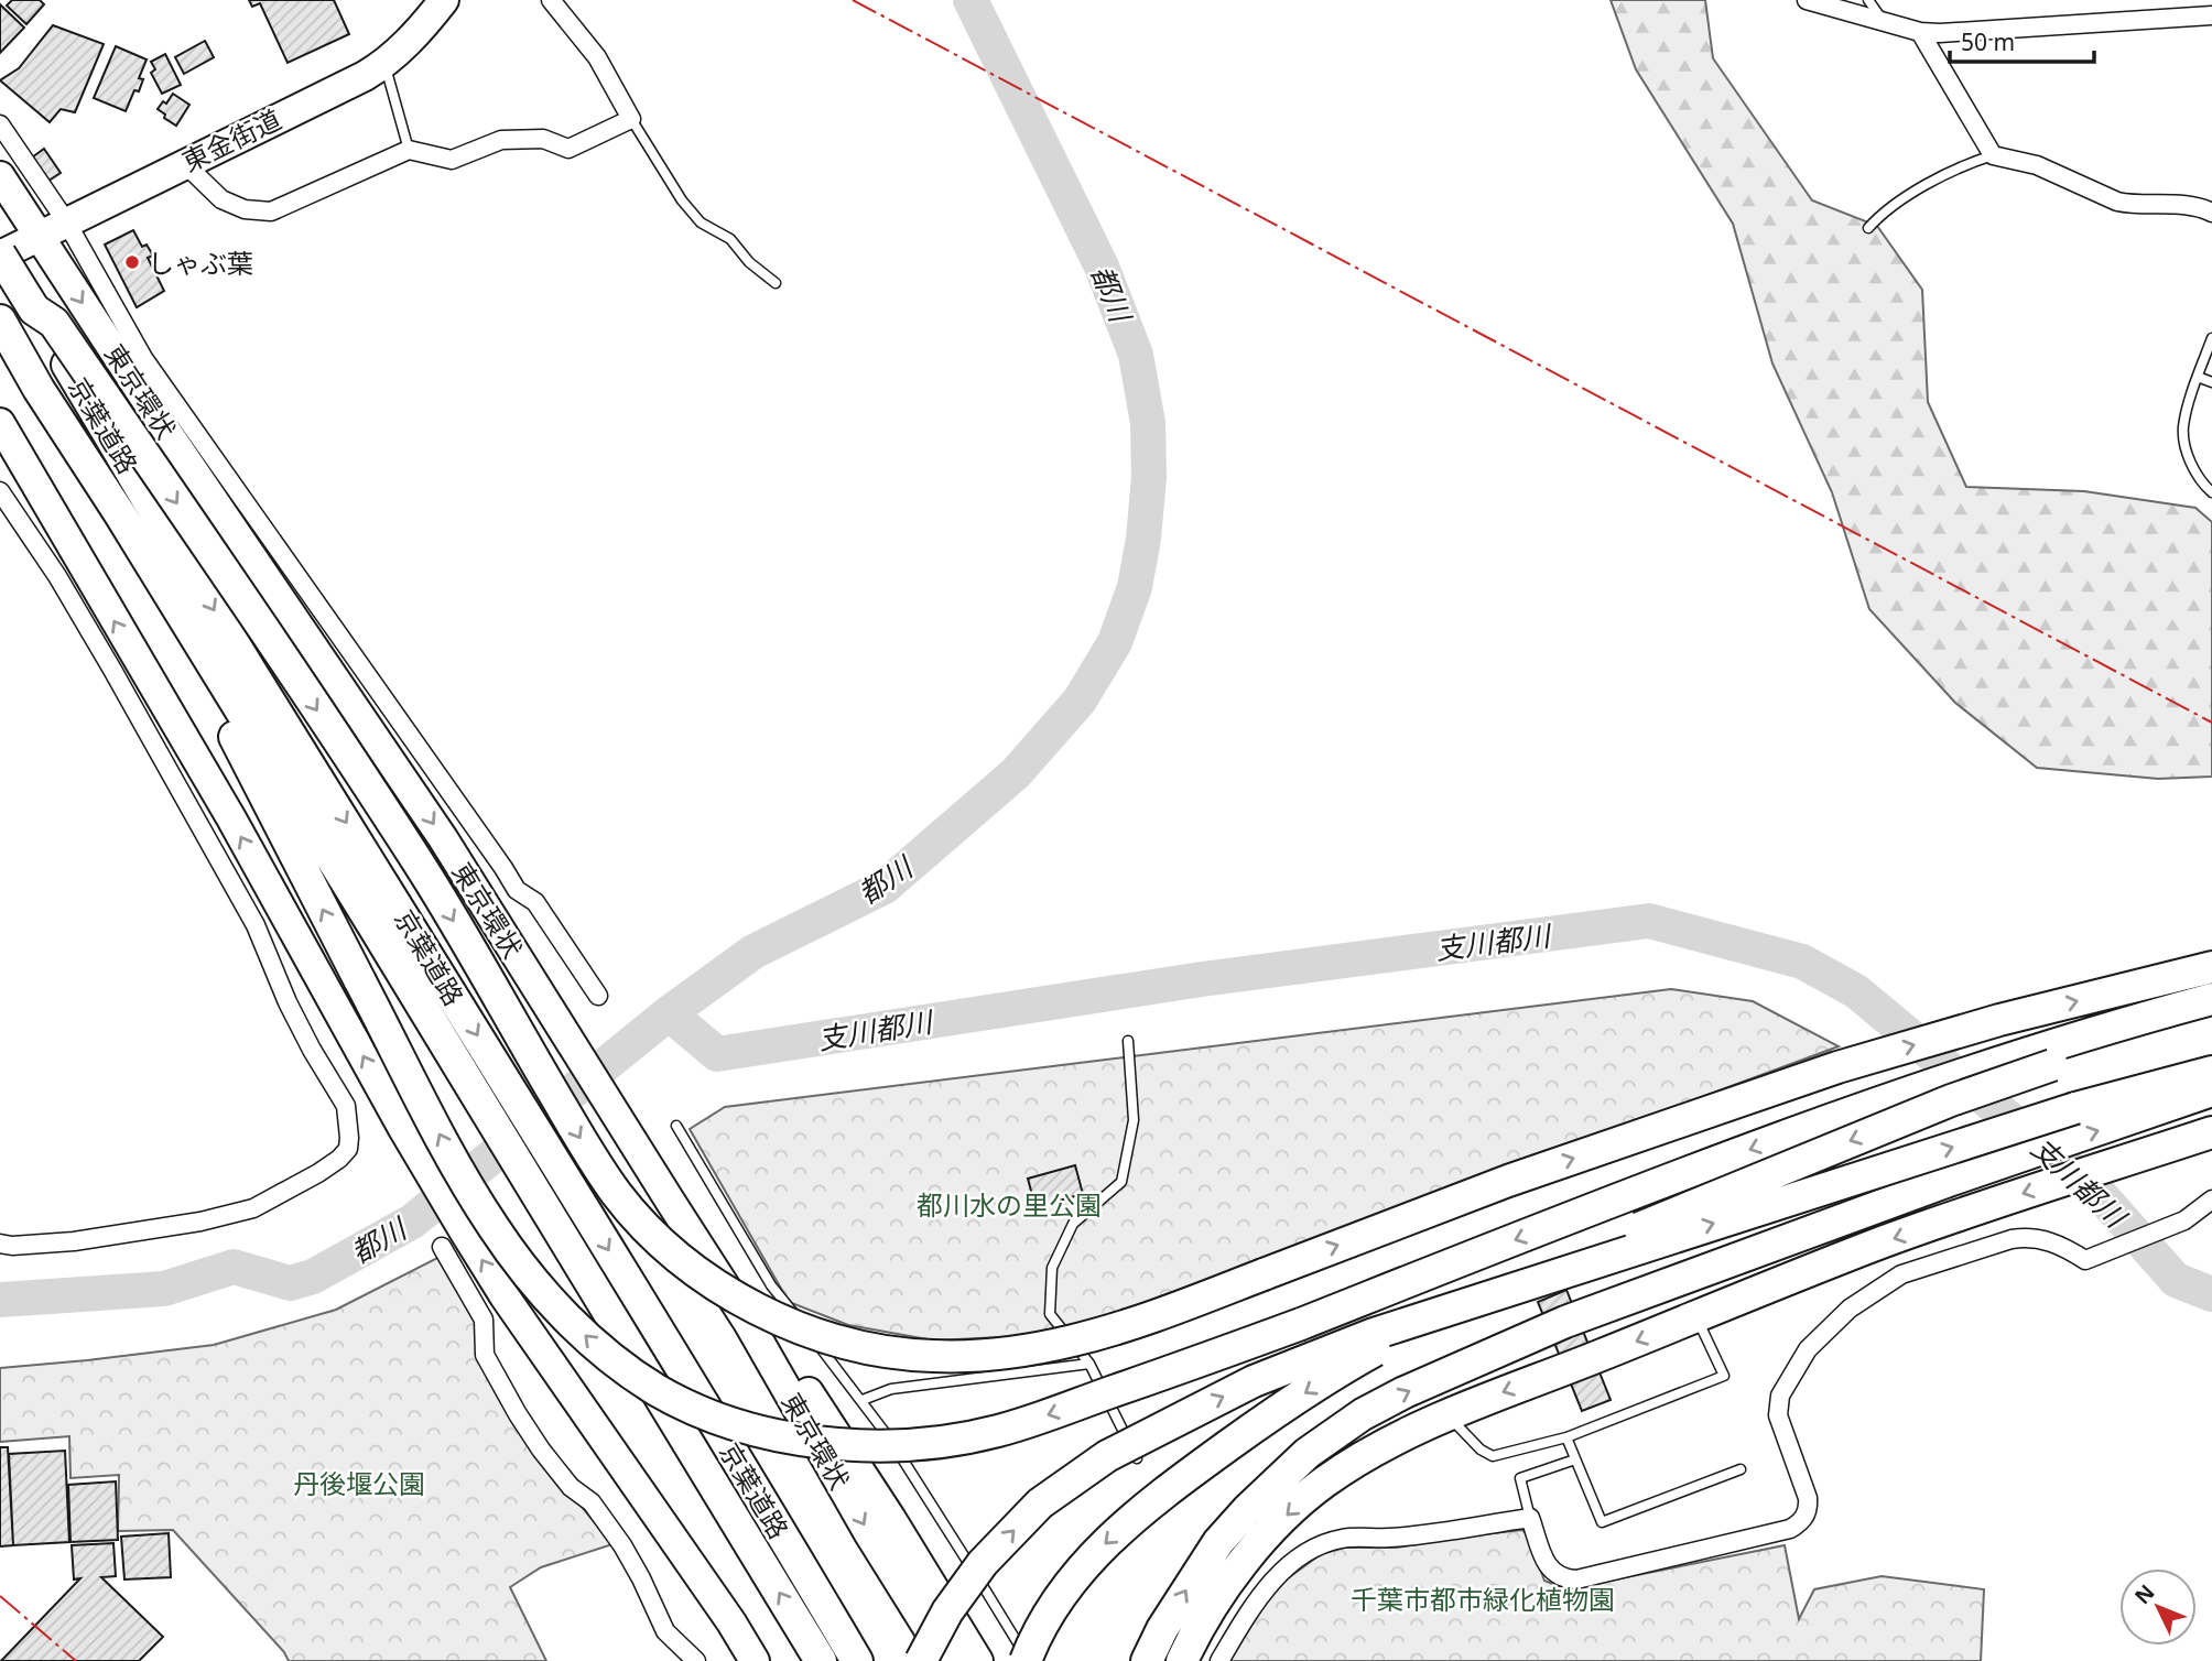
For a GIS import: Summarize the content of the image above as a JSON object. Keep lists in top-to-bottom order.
{
  "streets": {
    "highway": ["東金街道", "東京環状", "京葉道路"]
  },
  "crossings": [
    ["東金街道", "東京環状"],
    ["東金街道", "京葉道路"]
  ],
  "water": ["都川", "支川都川"],
  "parks": ["都川水の里公園", "丹後堰公園", "千葉市都市緑化植物園"],
  "places": ["しゃぶ葉"],
  "scale_bar": "50 m",
  "north": "top left"
}
